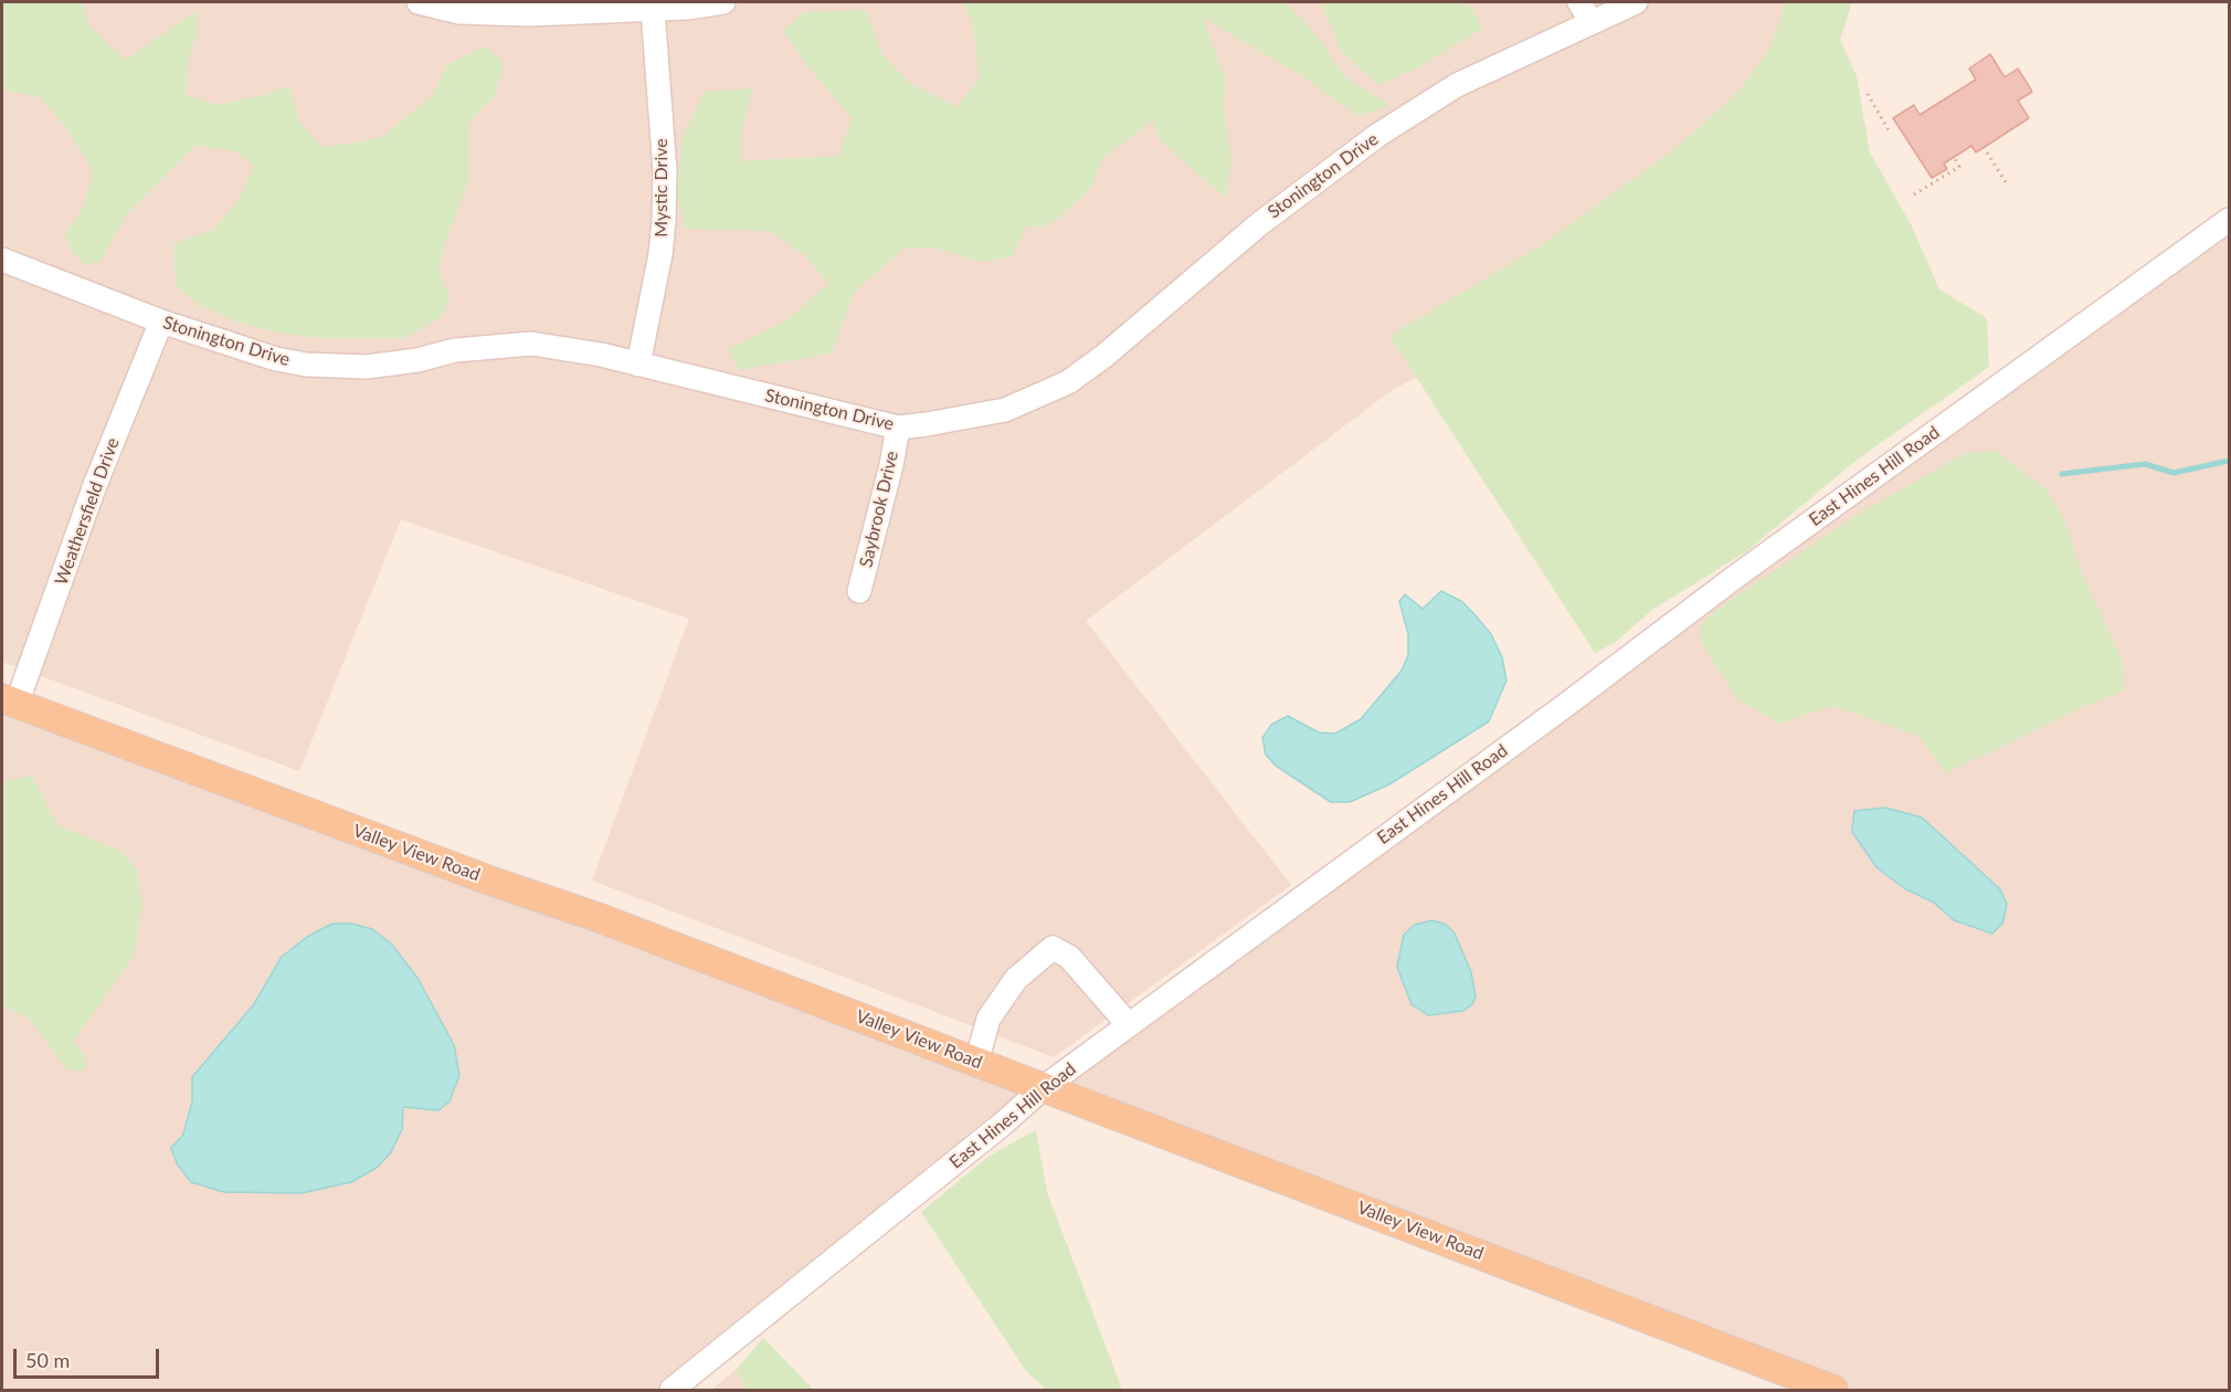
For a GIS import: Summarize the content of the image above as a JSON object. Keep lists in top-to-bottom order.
{
  "streets": {
    "main road": ["Valley View Road"],
    "street": [
      "Stonington Drive",
      "Mystic Drive",
      "East Hines Hill Road",
      "Saybrook Drive",
      "Weathersfield Drive"
    ]
  },
  "crossings": [
    ["Stonington Drive", "Mystic Drive"],
    ["Stonington Drive", "Saybrook Drive"],
    ["Stonington Drive", "Weathersfield Drive"],
    ["East Hines Hill Road", "Valley View Road"],
    ["Weathersfield Drive", "Valley View Road"]
  ],
  "scale_bar": "50 m"
}
